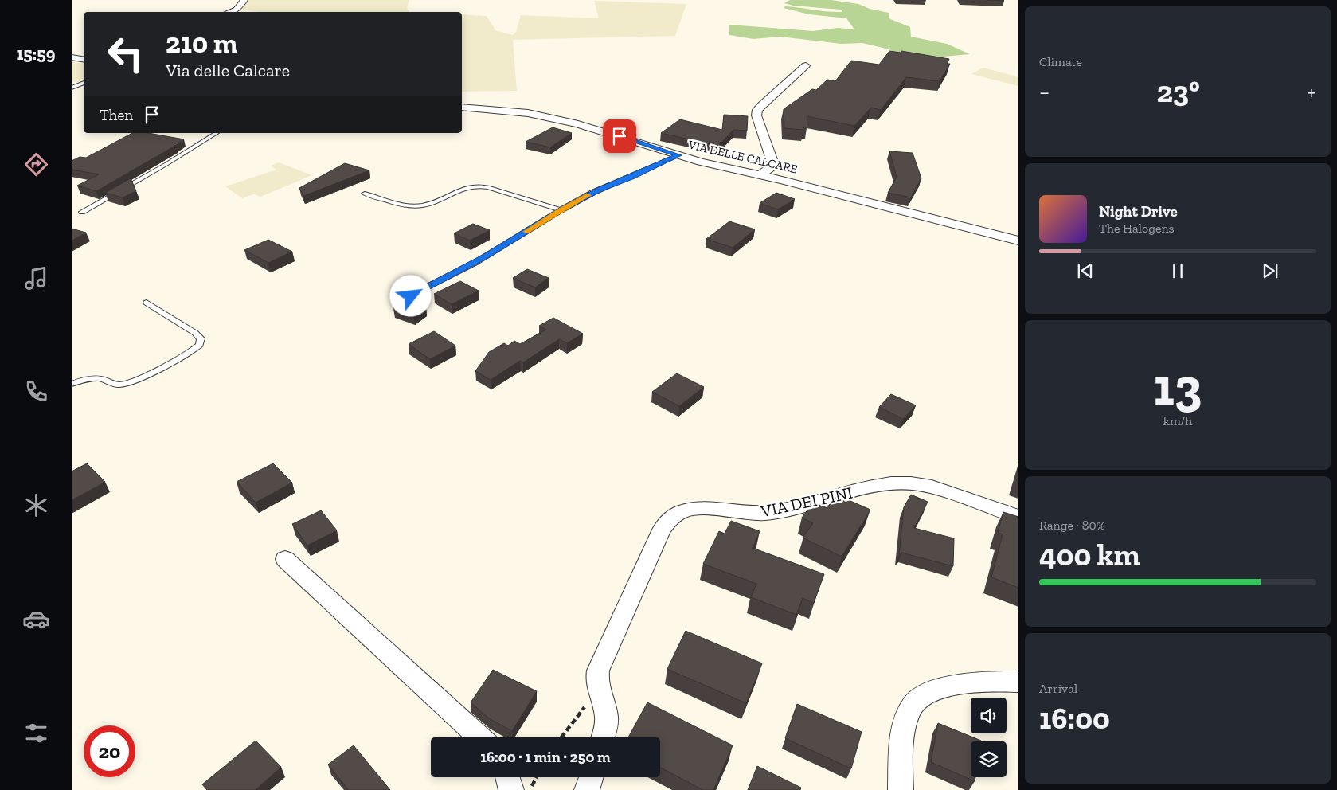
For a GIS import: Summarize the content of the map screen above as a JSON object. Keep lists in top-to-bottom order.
{
  "streets": {
    "street": ["VIA DELLE CALCARE", "VIA DEI PINI"]
  },
  "page": {
    "tabs": "15:59",
    "tile": [
      "Climate",
      ["13", "km/h"],
      ["Range · 80%", "400 km"],
      ["Arrival", "16:00"]
    ],
    "turn": ["210 m", "Via delle Calcare"],
    "heat": ["−", "23°", "+"],
    "then": "Then",
    "song": ["Night Drive", "The Halogens"],
    "limit": "20",
    "trip": "16:00 · 1 min · 250 m"
  }
}
